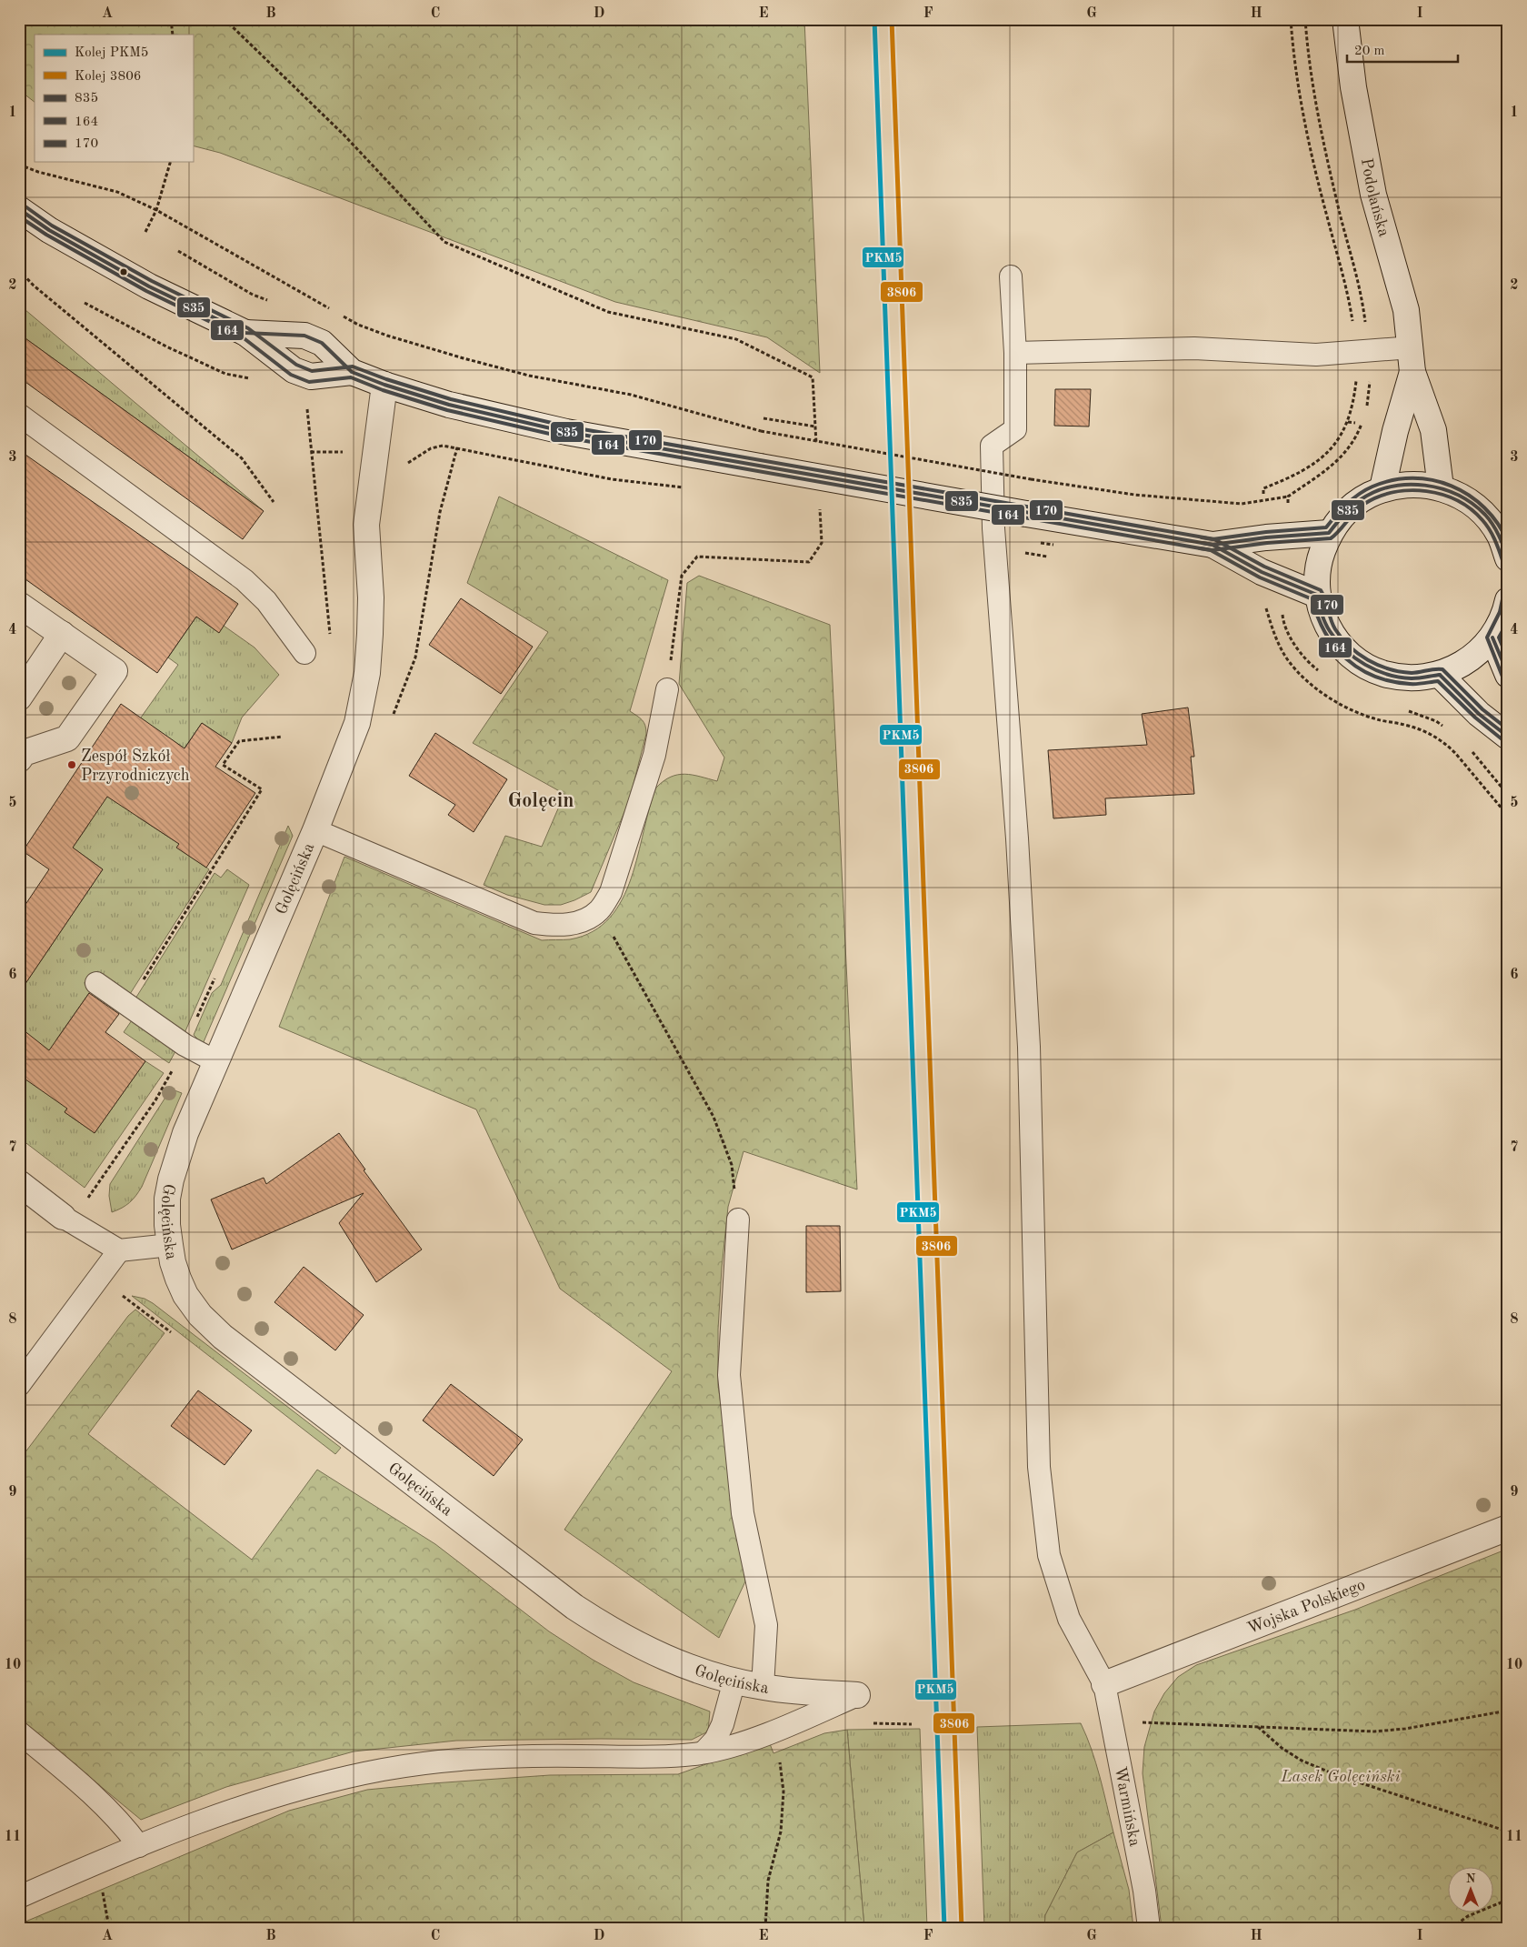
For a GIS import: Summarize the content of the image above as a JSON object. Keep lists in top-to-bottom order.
{
  "streets": {
    "street": ["Podolańska", "Golęcińska", "Wojska Polskiego"],
    "lane": ["Warmińska"]
  },
  "crossings": [
    ["Wojska Polskiego", "Warmińska"]
  ],
  "districts": ["Golęcin"],
  "parks": ["Lasek Golęciński"],
  "places": ["Zespół Szkół Przyrodniczych"],
  "lines": [
    "rail line PKM5",
    "rail line 3806",
    "transit line 170",
    "transit line 835",
    "transit line 164"
  ],
  "legend": [
    "Kolej PKM5",
    "Kolej 3806",
    "835",
    "164",
    "170"
  ],
  "scale_bar": "20 m",
  "north": "top",
  "grid": {
    "columns": [
      "A",
      "B",
      "C",
      "D",
      "E",
      "F",
      "G",
      "H",
      "I"
    ],
    "rows": [
      "1",
      "2",
      "3",
      "4",
      "5",
      "6",
      "7",
      "8",
      "9",
      "10",
      "11"
    ]
  }
}
